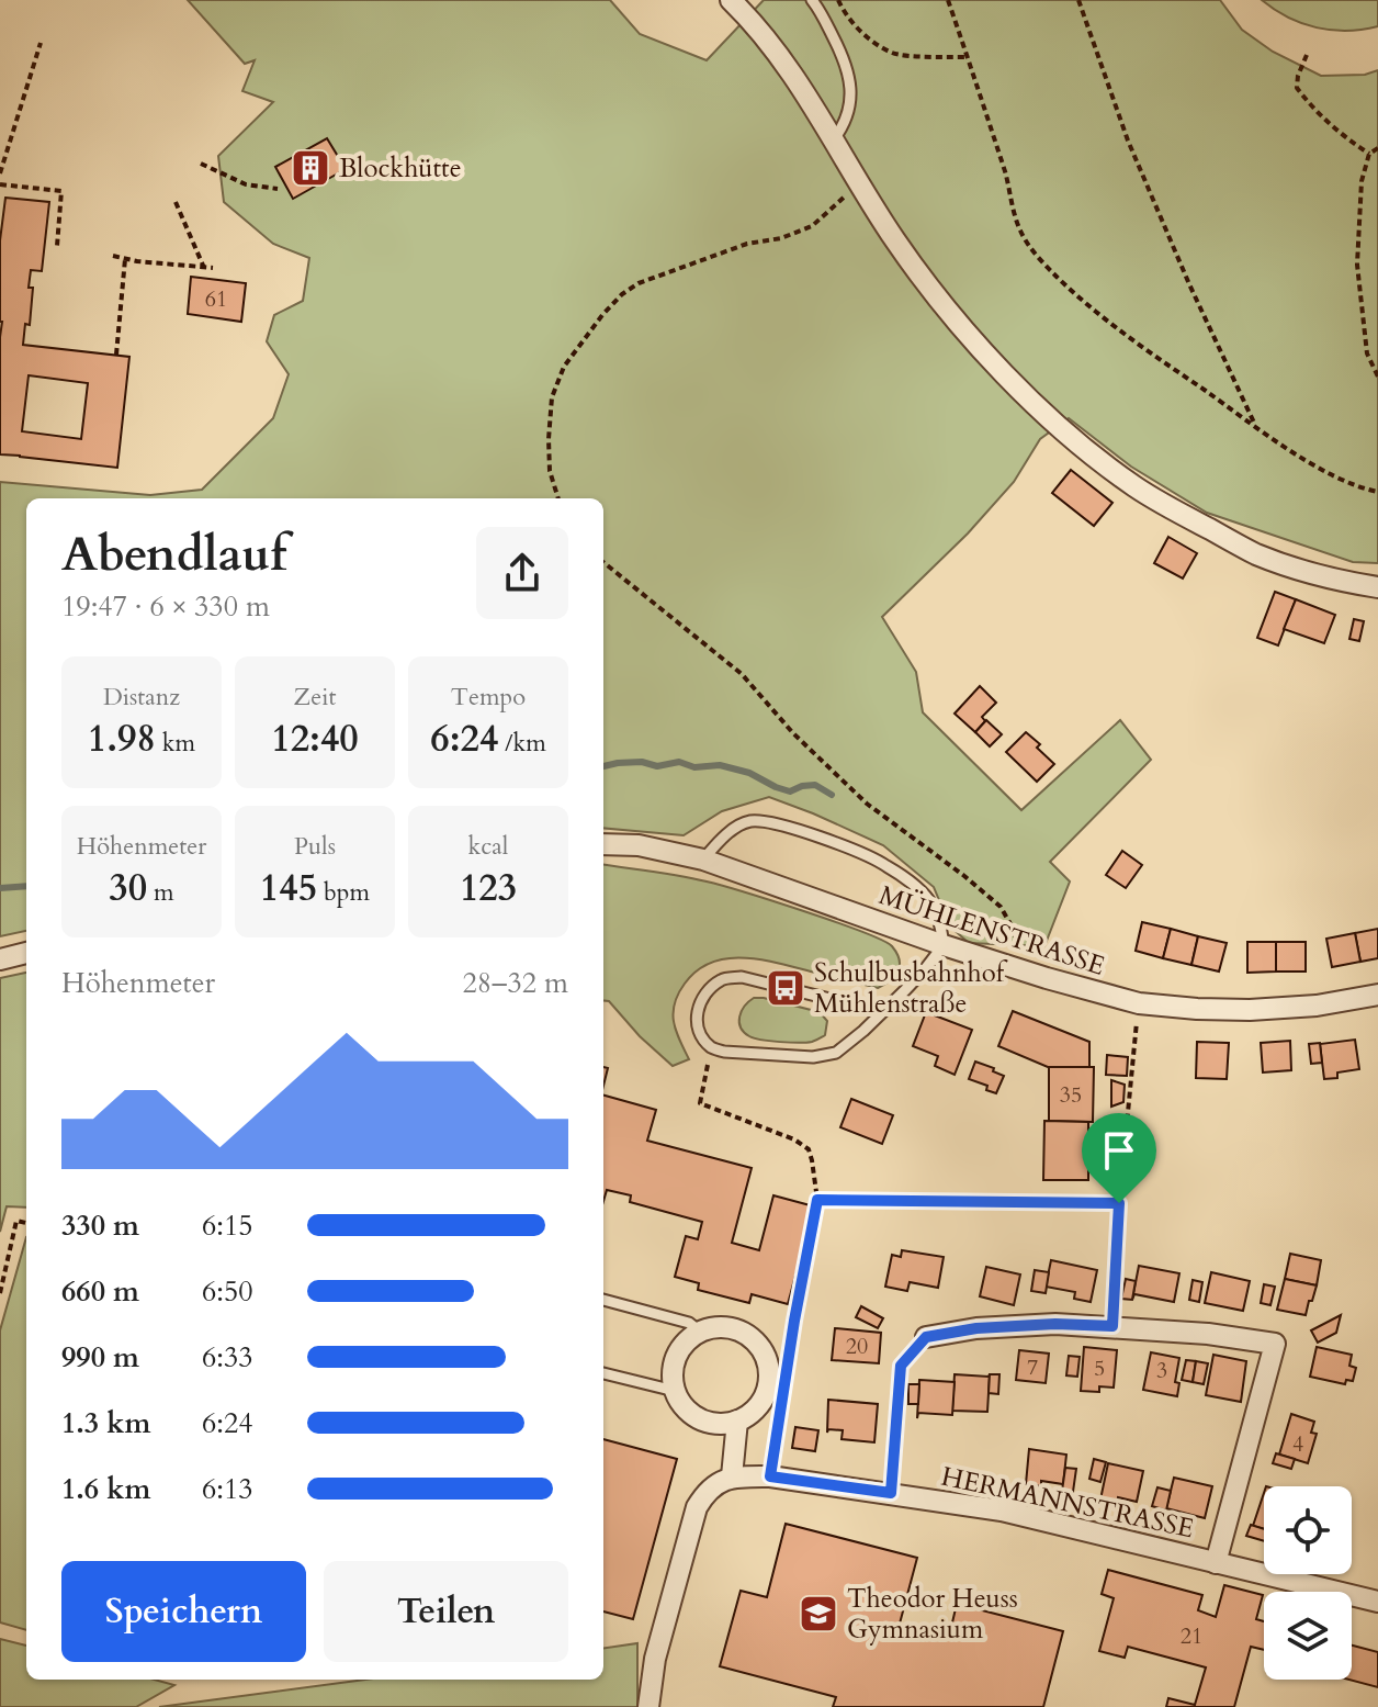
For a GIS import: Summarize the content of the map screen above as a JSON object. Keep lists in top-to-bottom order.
{
  "streets": {
    "street": ["MÜHLENSTRASSE", "HERMANNSTRASSE"]
  },
  "places": {
    "building": ["Blockhütte"],
    "bus stop": ["Schulbusbahnhof Mühlenstraße"],
    "school or university": ["Theodor Heuss Gymnasium"]
  },
  "house_numbers": [
    "61",
    "35",
    "20",
    "7",
    "5",
    "3",
    "4",
    "21"
  ],
  "page": {
    "heading": ["Abendlauf", "19:47 · 6 × 330 m"],
    "stats": [
      ["Distanz", "1.98 km"],
      ["Zeit", "12:40"],
      ["Tempo", "6:24 /km"],
      ["Höhenmeter", "30 m"],
      ["Puls", "145 bpm"],
      ["kcal", "123"]
    ],
    "chart": ["Höhenmeter", "28–32 m"],
    "list": [
      {
        "name": "330 m",
        "note": "6:15"
      },
      {
        "name": "660 m",
        "note": "6:50"
      },
      {
        "name": "990 m",
        "note": "6:33"
      },
      {
        "name": "1.3 km",
        "note": "6:24"
      },
      {
        "name": "1.6 km",
        "note": "6:13"
      }
    ],
    "buttons": ["Speichern", "Teilen"]
  }
}
